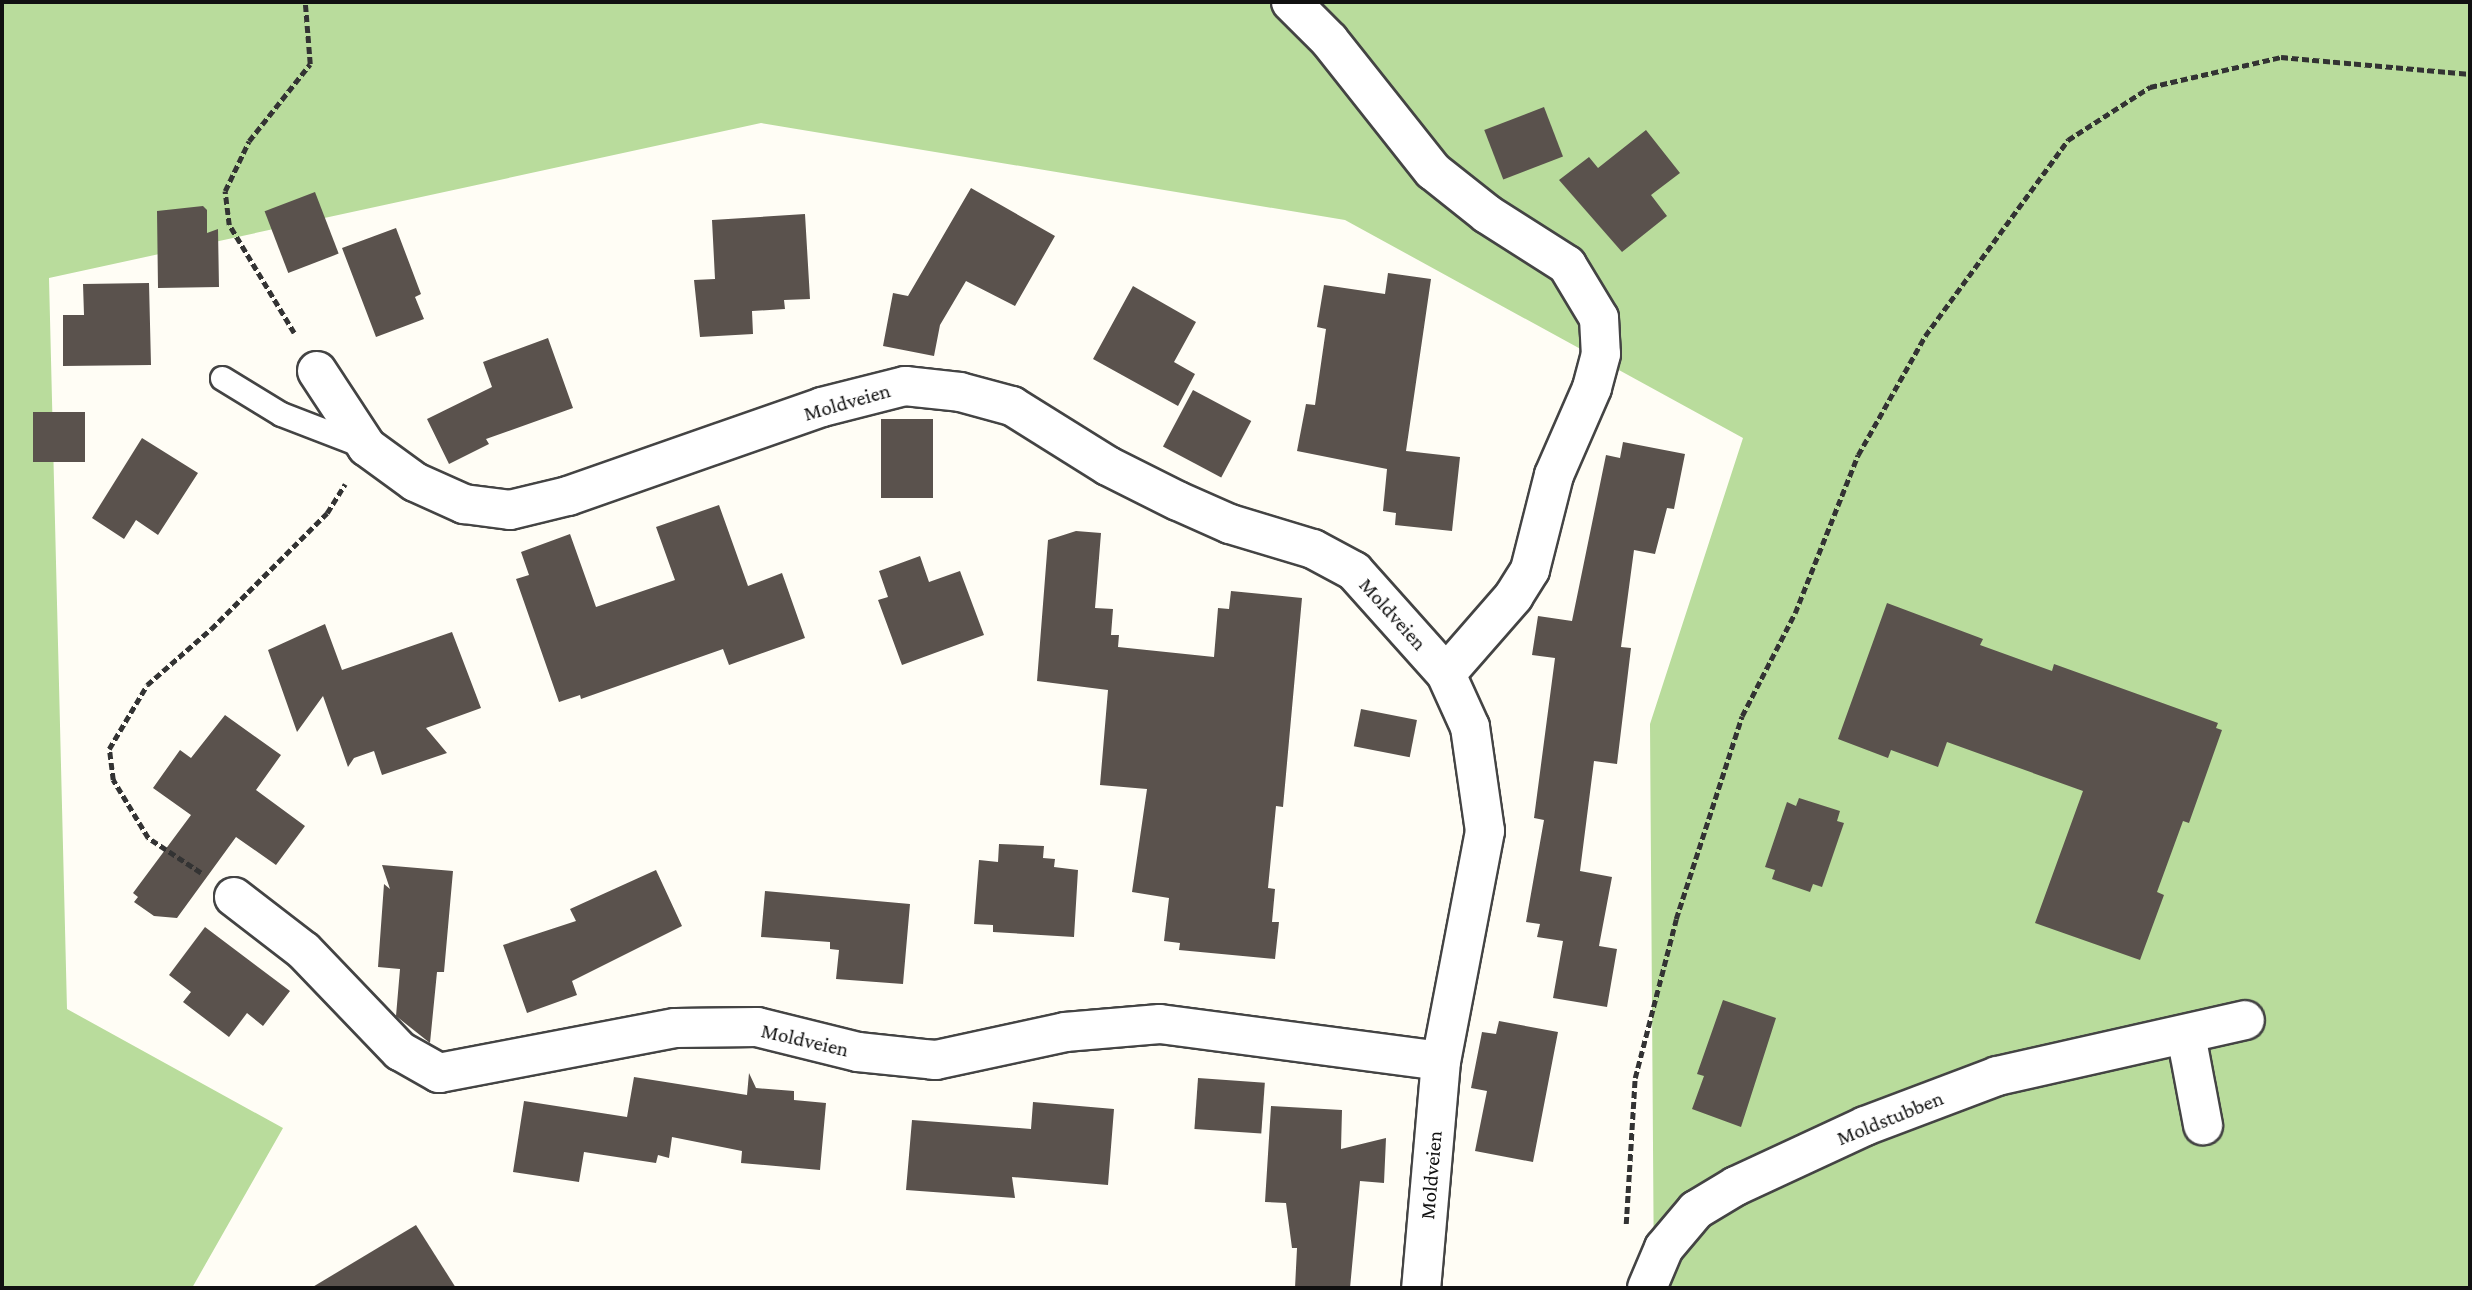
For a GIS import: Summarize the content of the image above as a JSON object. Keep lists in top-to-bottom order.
{
  "streets": {
    "street": ["Moldveien", "Moldstubben"]
  }
}
